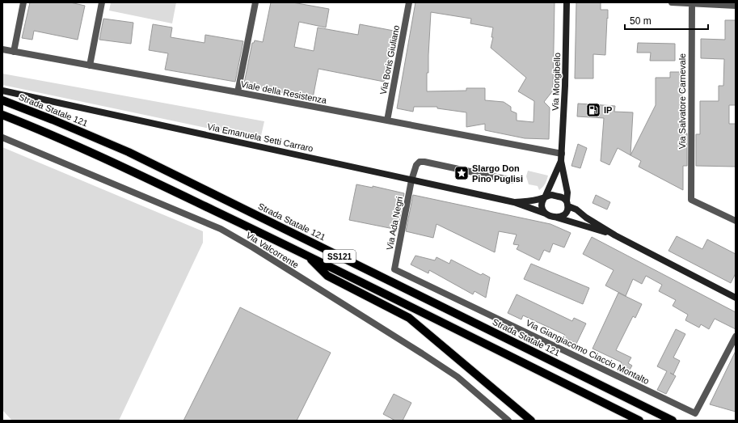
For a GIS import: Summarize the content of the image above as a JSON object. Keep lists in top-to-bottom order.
{
  "streets": {
    "main road": ["Strada Statale 121", "SS121"],
    "street": [
      "Via Boris Giuliano",
      "Via Mongibello",
      "Viale della Resistenza",
      "Via Salvatore Carnevale",
      "Via Emanuela Setti Carraro",
      "Via Ada Negri",
      "Via Valcorrente",
      "Via Giangiacomo Ciaccio Montalto"
    ]
  },
  "crossings": [
    ["Via Boris Giuliano", "Viale della Resistenza"],
    ["Via Mongibello", "Viale della Resistenza"],
    ["Via Emanuela Setti Carraro", "Via Ada Negri"],
    ["Via Ada Negri", "Via Giangiacomo Ciaccio Montalto"]
  ],
  "places": {
    "fuel station": ["IP"],
    "place": ["Slargo Don Pino Puglisi"]
  },
  "scale_bar": "50 m"
}
